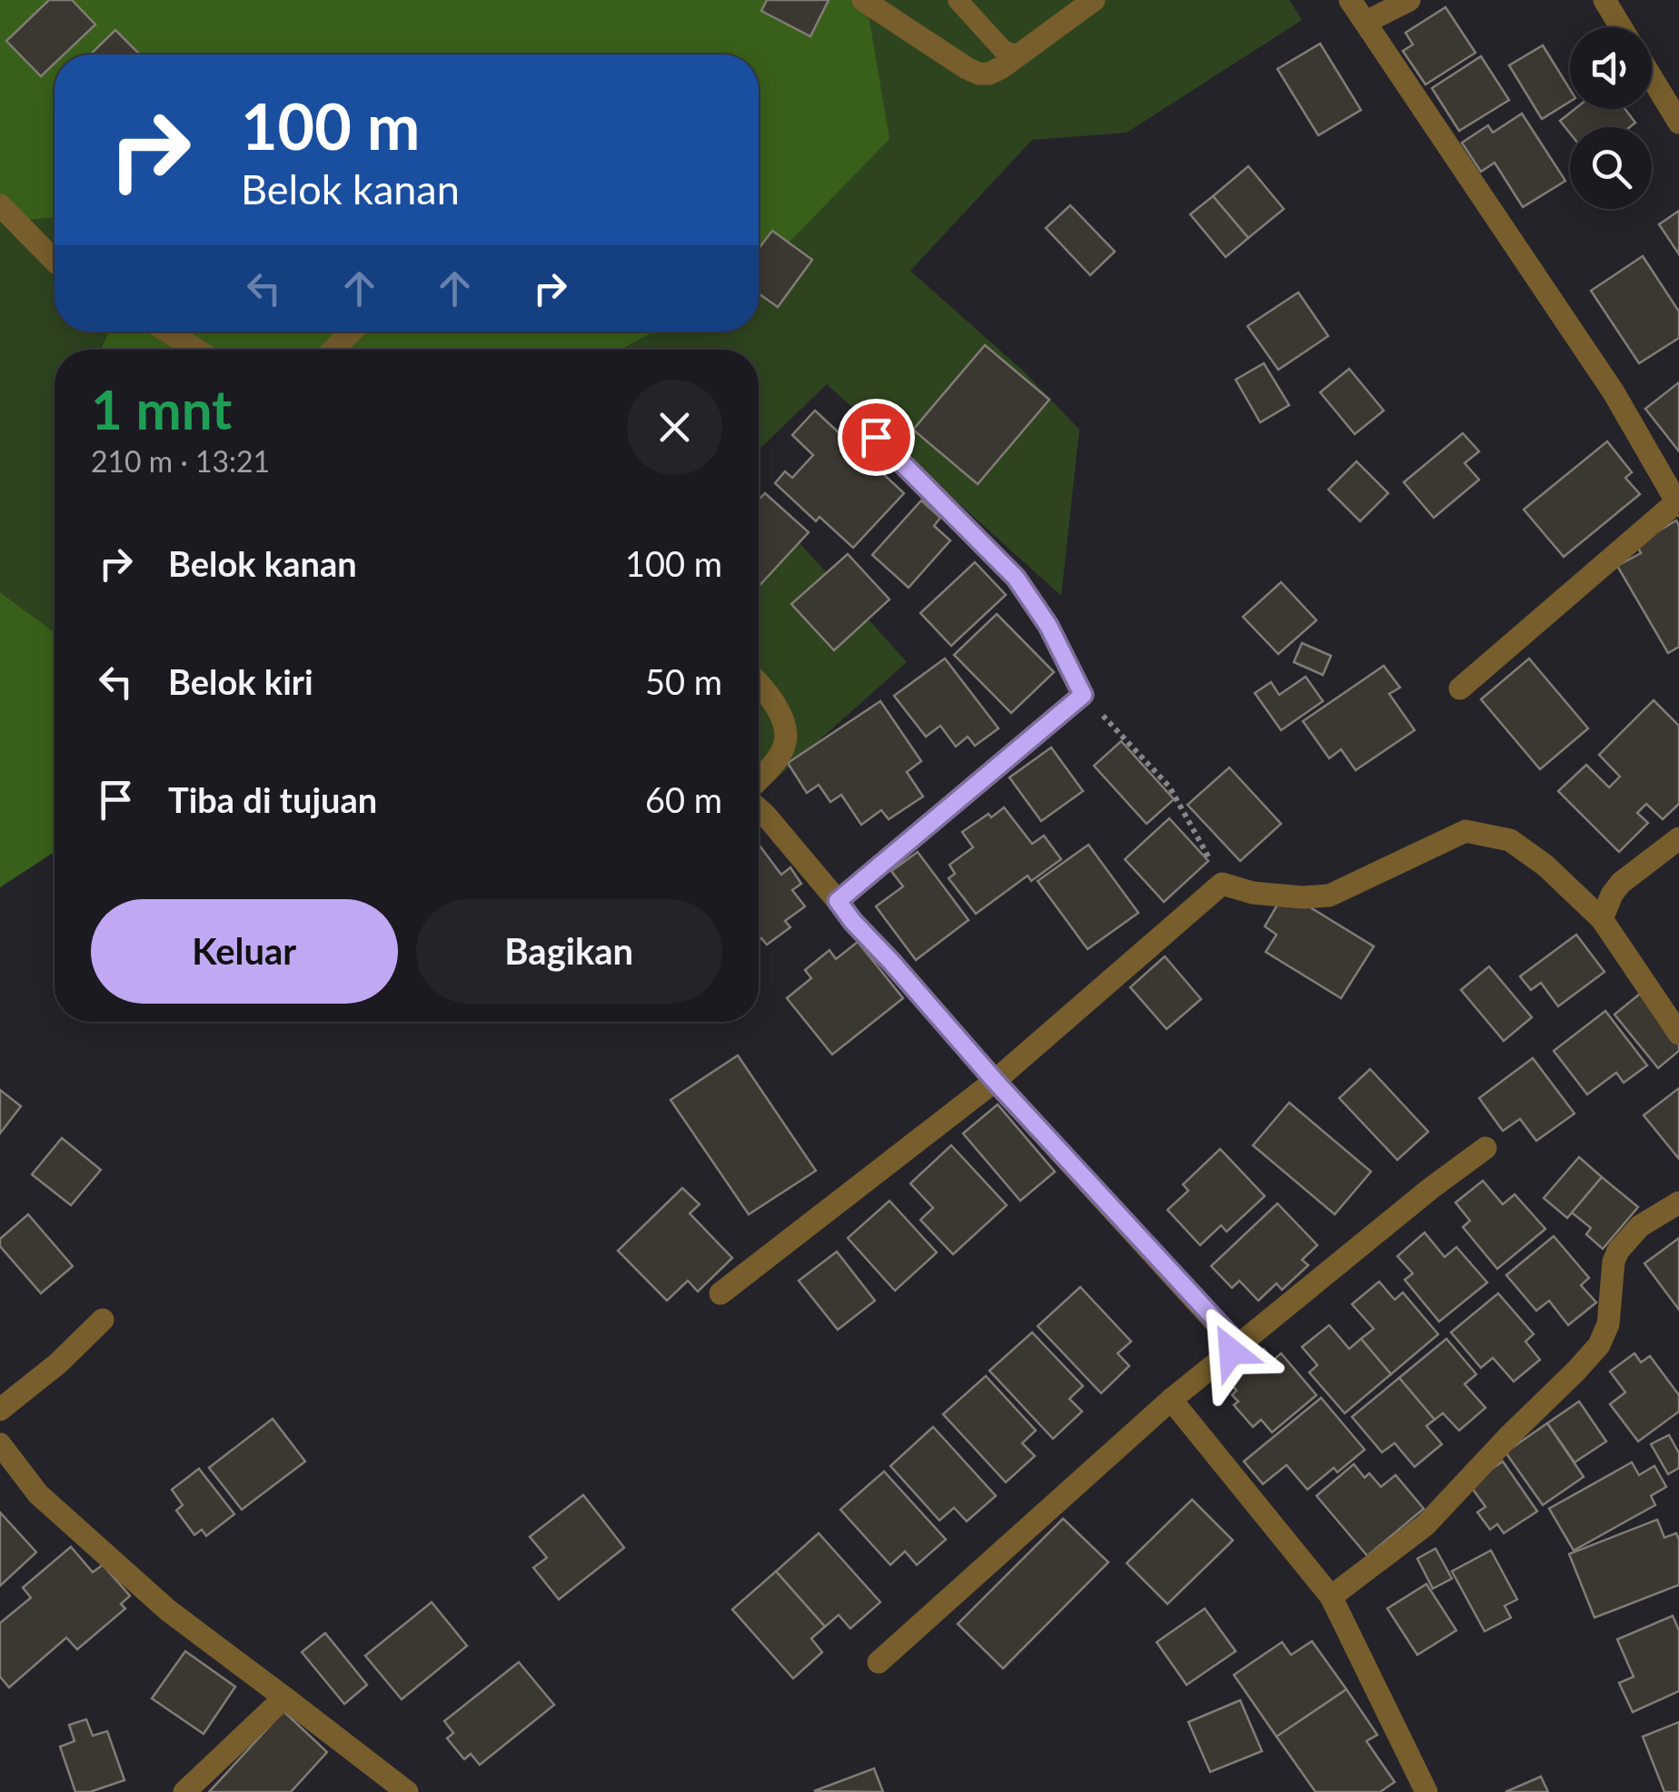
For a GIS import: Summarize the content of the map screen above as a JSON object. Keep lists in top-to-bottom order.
{
  "page": {
    "turn": ["100 m", "Belok kanan"],
    "heading": ["1 mnt", "210 m · 13:21"],
    "list": [
      {
        "name": "Belok kanan",
        "value": "100 m"
      },
      {
        "name": "Belok kiri",
        "value": "50 m"
      },
      {
        "name": "Tiba di tujuan",
        "value": "60 m"
      }
    ],
    "buttons": ["Keluar", "Bagikan"]
  }
}
